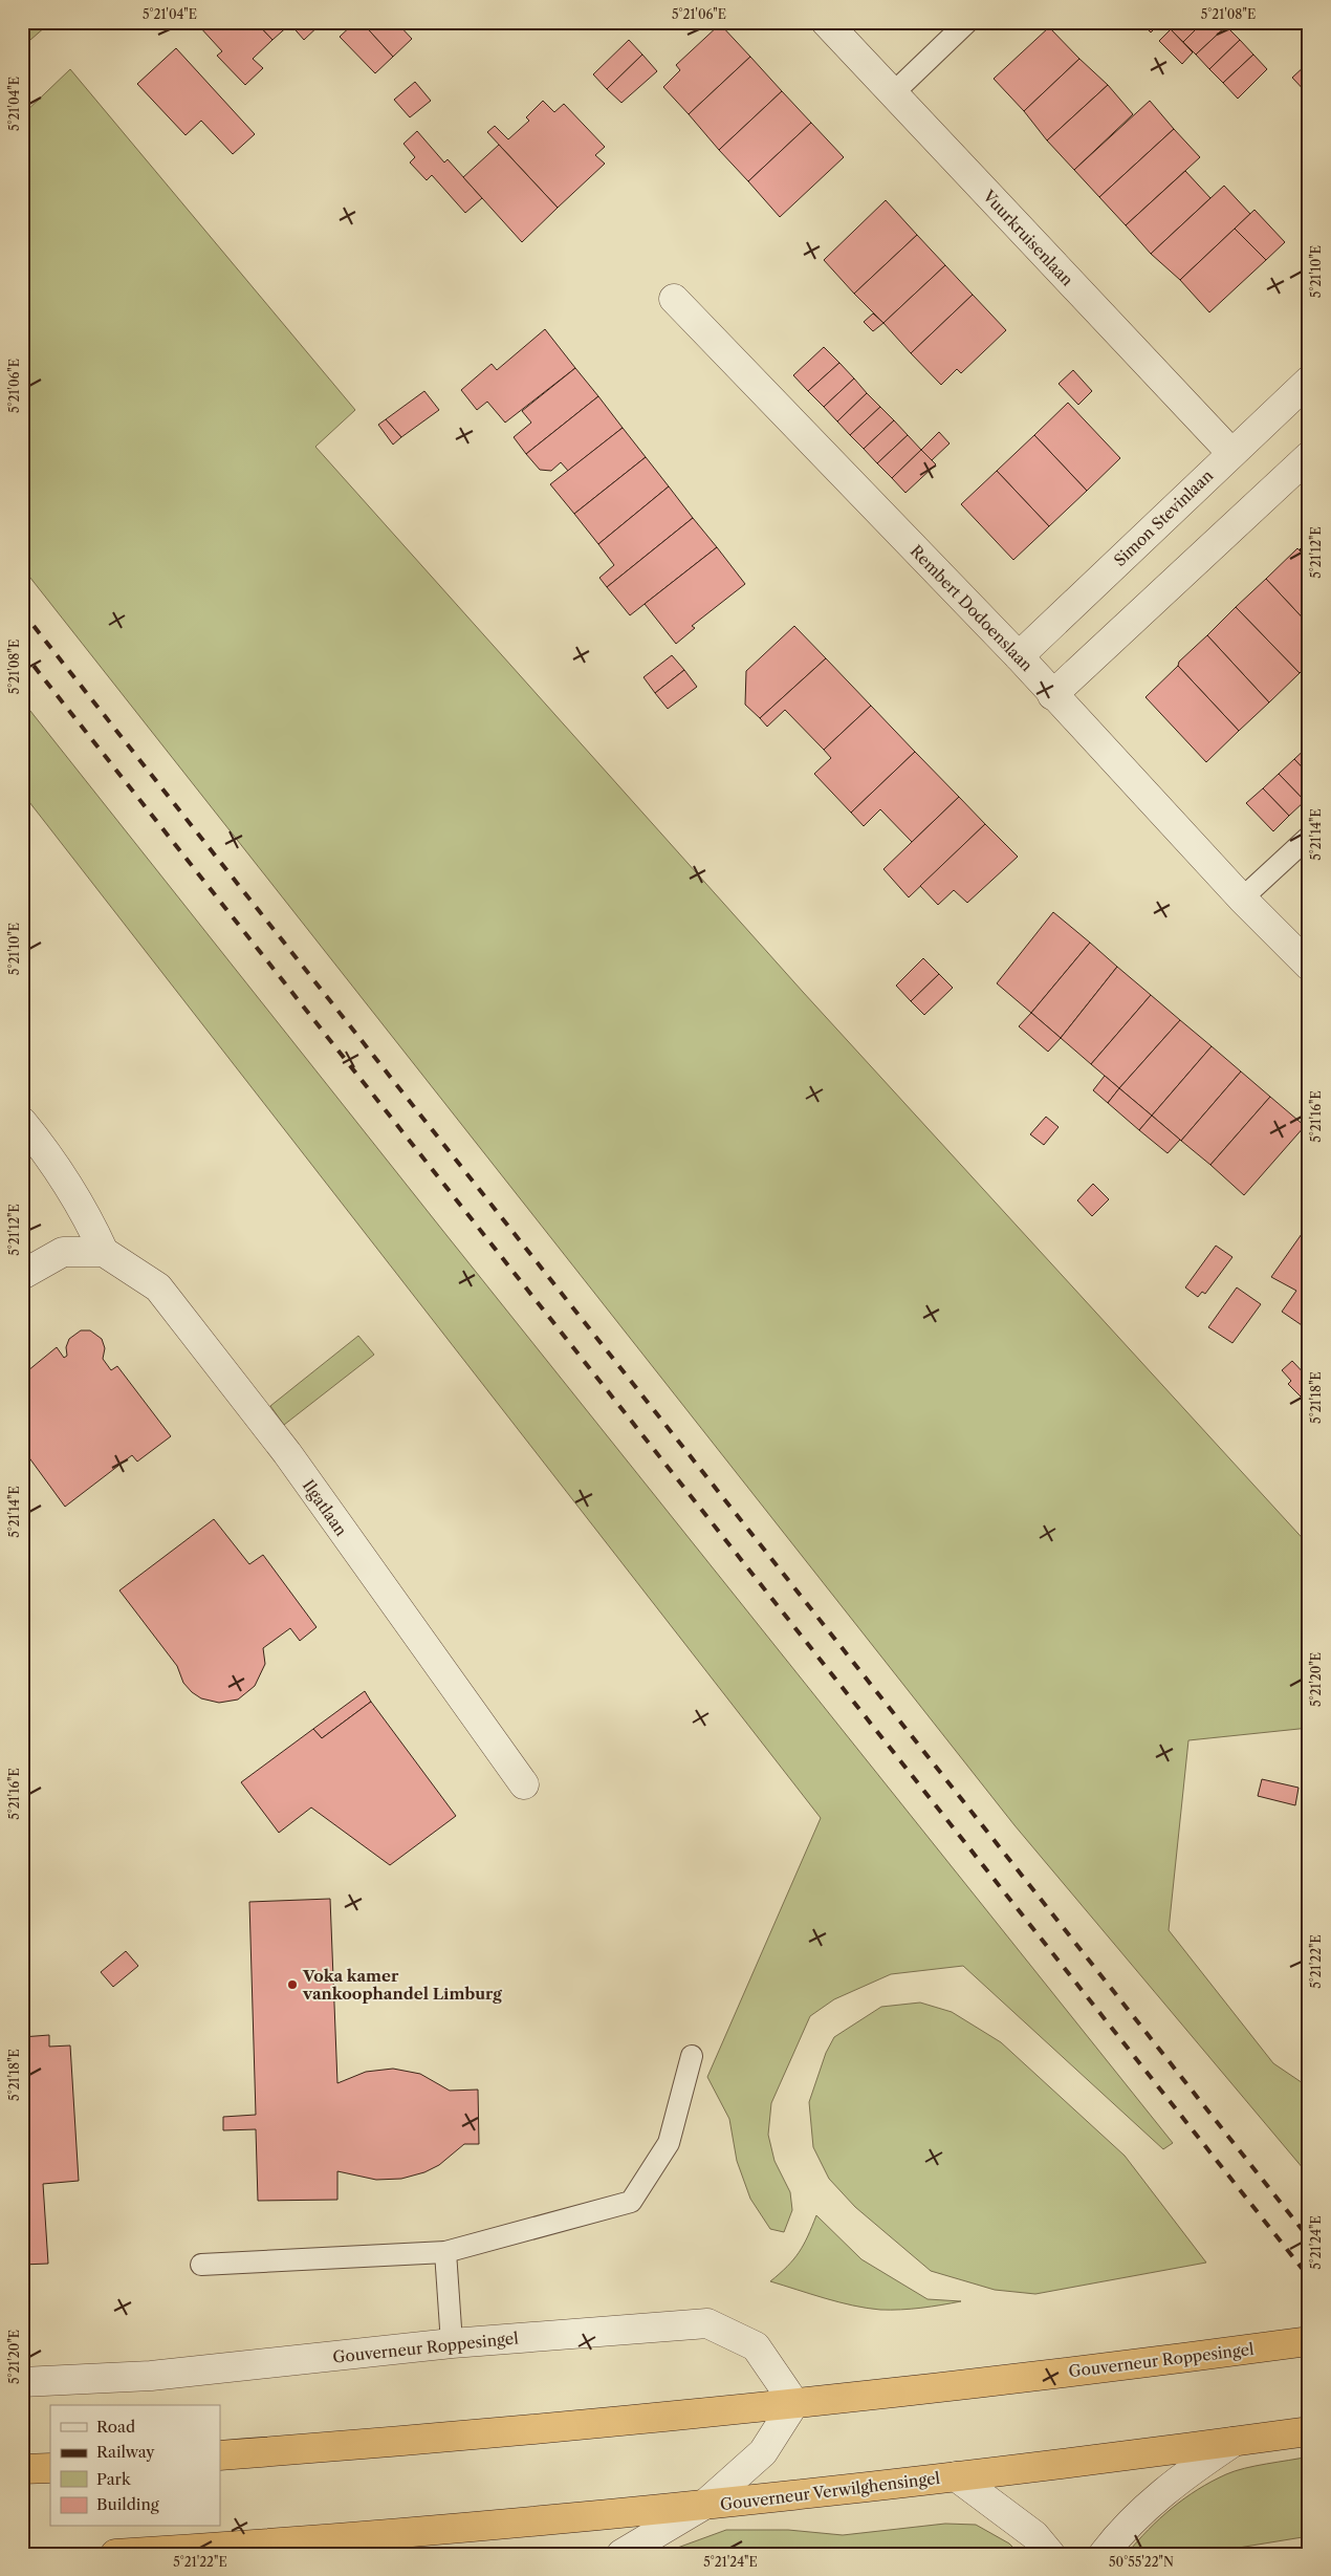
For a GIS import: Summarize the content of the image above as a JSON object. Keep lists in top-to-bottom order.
{
  "streets": {
    "highway": ["Gouverneur Roppesingel", "Gouverneur Verwilghensingel"],
    "street": [
      "Vuurkruisenlaan",
      "Simon Stevinlaan",
      "Rembert Dodoenslaan",
      "Ilgatlaan"
    ]
  },
  "crossings": [
    ["Vuurkruisenlaan", "Simon Stevinlaan"],
    ["Simon Stevinlaan", "Rembert Dodoenslaan"]
  ],
  "places": ["Voka kamer vankoophandel Limburg"],
  "legend": [
    "Road",
    "Railway",
    "Park",
    "Building"
  ],
  "coordinates": [
    "5°21'04\"E",
    "5°21'06\"E",
    "5°21'08\"E",
    "5°21'10\"E",
    "5°21'12\"E",
    "5°21'14\"E",
    "5°21'16\"E",
    "5°21'18\"E",
    "5°21'20\"E",
    "5°21'22\"E",
    "5°21'24\"E",
    "50°55'22\"N"
  ]
}
